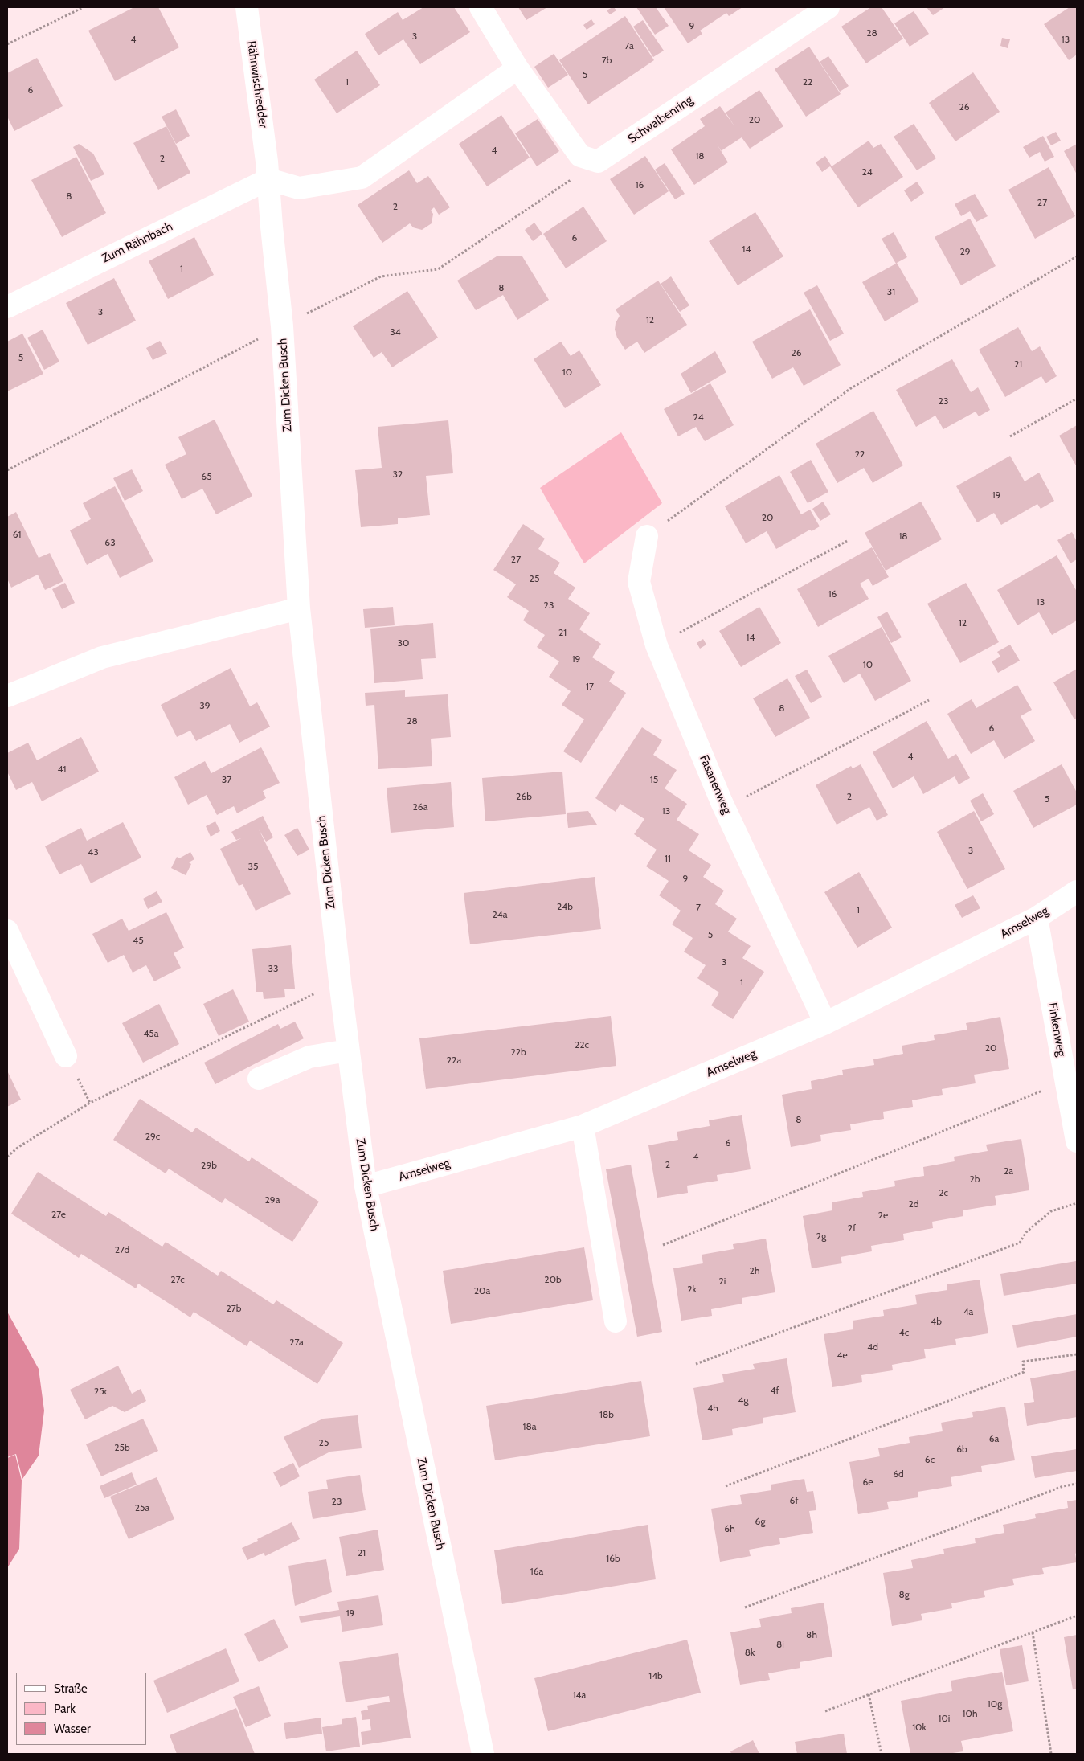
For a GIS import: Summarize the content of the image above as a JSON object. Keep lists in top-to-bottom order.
{
  "streets": {
    "street": [
      "Rähnwischredder",
      "Schwalbenring",
      "Zum Rähnbach",
      "Zum Dicken Busch",
      "Fasanenweg",
      "Amselweg",
      "Finkenweg"
    ]
  },
  "crossings": [
    ["Rähnwischredder", "Zum Rähnbach"],
    ["Rähnwischredder", "Zum Dicken Busch"],
    ["Zum Rähnbach", "Zum Dicken Busch"],
    ["Zum Dicken Busch", "Amselweg"],
    ["Fasanenweg", "Amselweg"],
    ["Amselweg", "Finkenweg"]
  ],
  "house_numbers": [
    "9",
    "28",
    "3",
    "4",
    "13",
    "7a",
    "7b",
    "5",
    "1",
    "22",
    "6",
    "26",
    "20",
    "4",
    "18",
    "2",
    "24",
    "16",
    "8",
    "27",
    "2",
    "6",
    "14",
    "29",
    "1",
    "8",
    "31",
    "3",
    "12",
    "34",
    "26",
    "5",
    "21",
    "10",
    "23",
    "24",
    "22",
    "32",
    "65",
    "19",
    "20",
    "61",
    "18",
    "63",
    "27",
    "25",
    "16",
    "13",
    "23",
    "12",
    "21",
    "14",
    "30",
    "19",
    "10",
    "17",
    "39",
    "8",
    "28",
    "6",
    "4",
    "41",
    "37",
    "15",
    "26b",
    "2",
    "5",
    "26a",
    "13",
    "3",
    "43",
    "11",
    "35",
    "9",
    "24b",
    "7",
    "1",
    "24a",
    "5",
    "45",
    "3",
    "33",
    "1",
    "45a",
    "22c",
    "20",
    "22b",
    "22a",
    "8",
    "29c",
    "6",
    "4",
    "2",
    "29b",
    "2a",
    "2b",
    "2c",
    "29a",
    "2d",
    "27e",
    "2e",
    "2f",
    "2g",
    "27d",
    "2h",
    "27c",
    "20b",
    "2i",
    "2k",
    "20a",
    "27b",
    "4a",
    "4b",
    "4c",
    "27a",
    "4d",
    "4e",
    "4f",
    "25c",
    "4g",
    "4h",
    "18b",
    "18a",
    "6a",
    "25",
    "25b",
    "6b",
    "6c",
    "6d",
    "6e",
    "6f",
    "23",
    "25a",
    "6g",
    "6h",
    "21",
    "16b",
    "16a",
    "8g",
    "19",
    "8h",
    "8i",
    "8k",
    "14b",
    "14a",
    "10g",
    "10h",
    "10i",
    "10k"
  ],
  "legend": ["Straße", "Park", "Wasser"]
}
